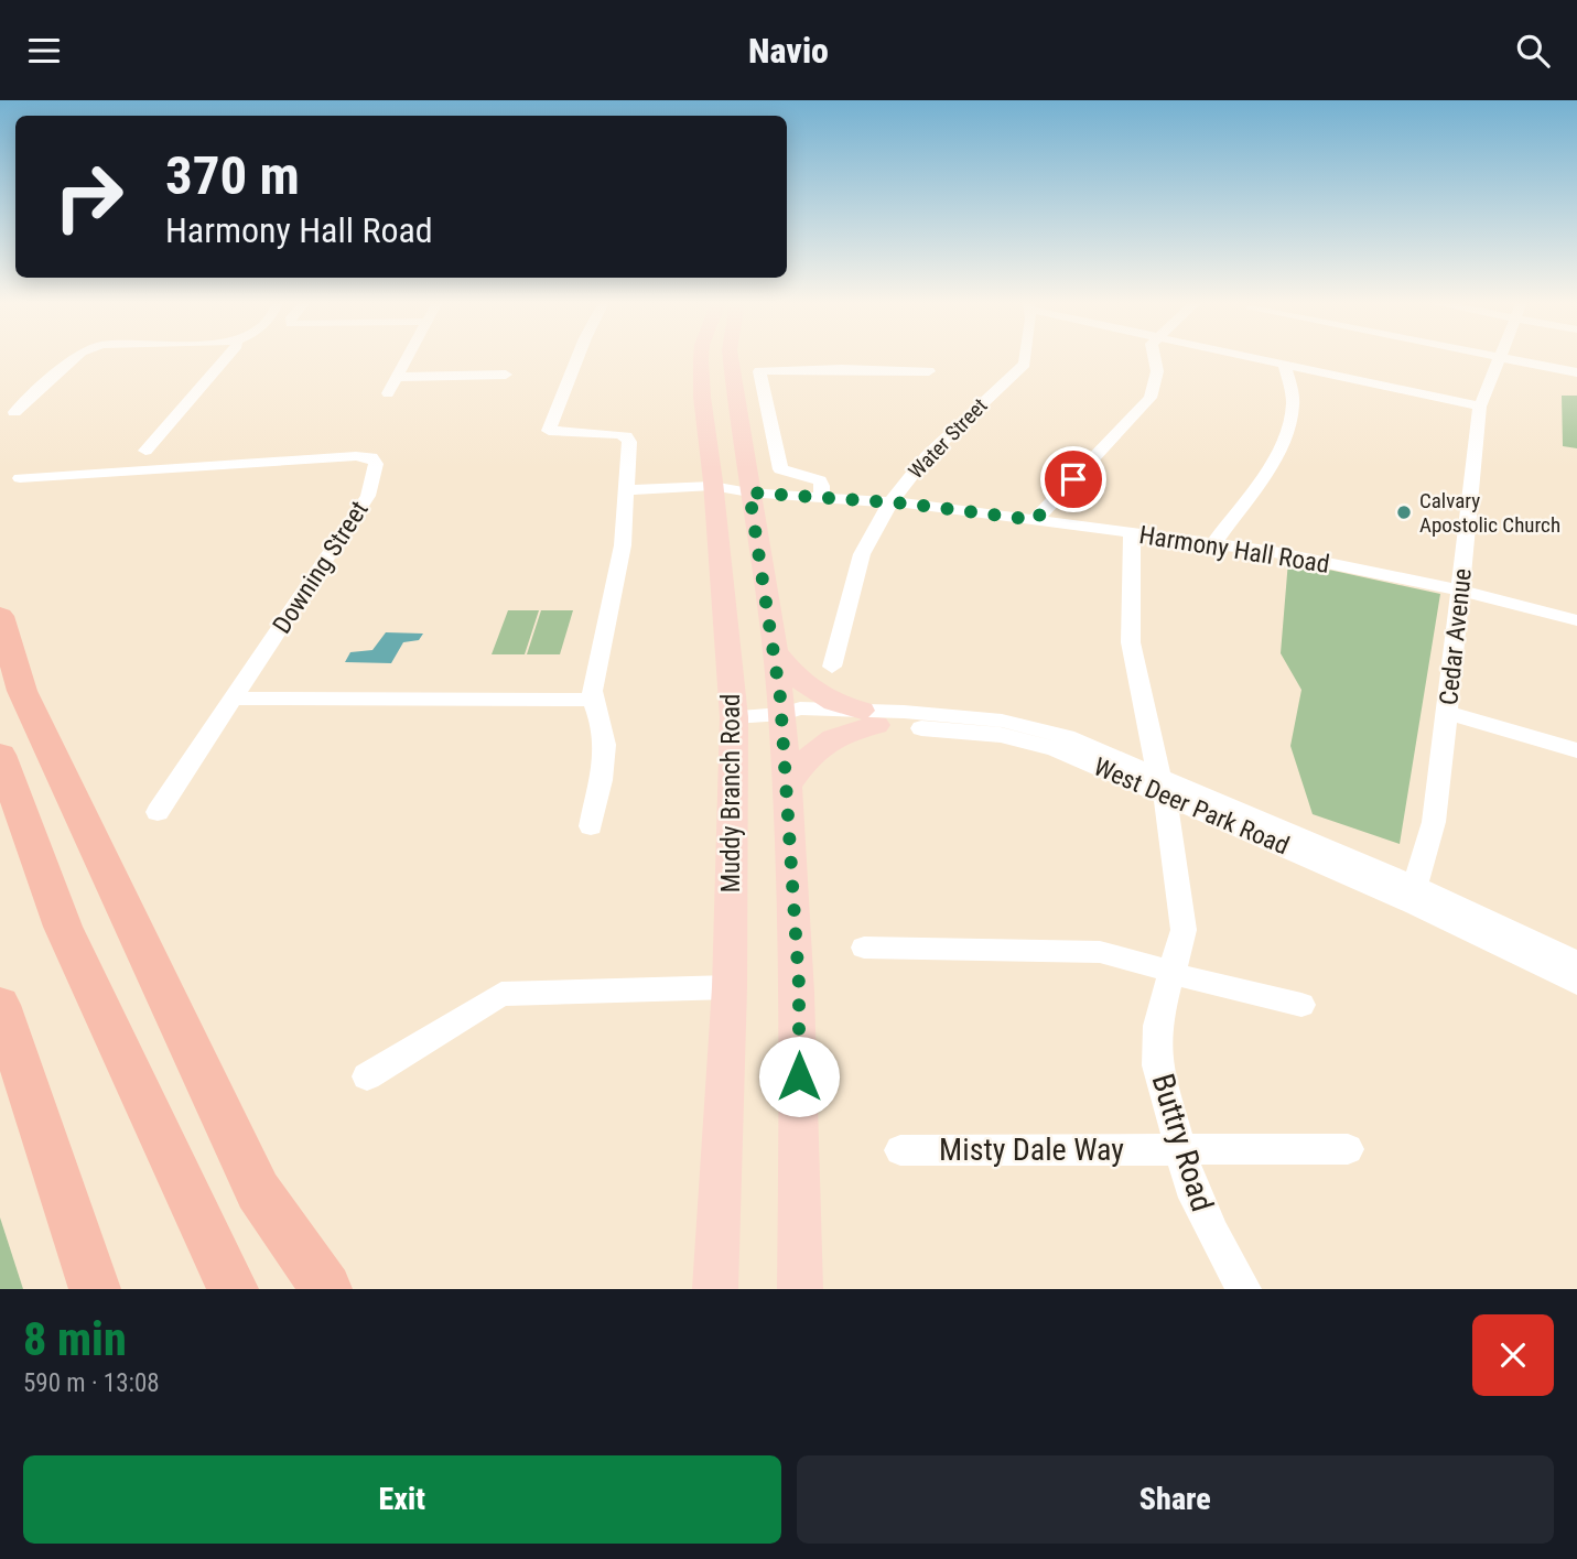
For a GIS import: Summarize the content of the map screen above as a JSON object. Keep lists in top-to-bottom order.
{
  "streets": {
    "main road": ["Muddy Branch Road"],
    "street": [
      "Water Street",
      "Harmony Hall Road",
      "Downing Street",
      "Cedar Avenue",
      "West Deer Park Road",
      "Buttry Road",
      "Misty Dale Way"
    ]
  },
  "crossings": [
    ["Water Street", "Harmony Hall Road"],
    ["Harmony Hall Road", "Cedar Avenue"],
    ["Harmony Hall Road", "Muddy Branch Road"],
    ["Harmony Hall Road", "Buttry Road"],
    ["Cedar Avenue", "West Deer Park Road"],
    ["Muddy Branch Road", "West Deer Park Road"],
    ["West Deer Park Road", "Buttry Road"],
    ["Buttry Road", "Misty Dale Way"]
  ],
  "places": ["Calvary Apostolic Church"],
  "page": {
    "header": "Navio",
    "turn": ["370 m", "Harmony Hall Road"],
    "heading": ["8 min", "590 m · 13:08"],
    "buttons": ["Exit", "Share"]
  }
}
